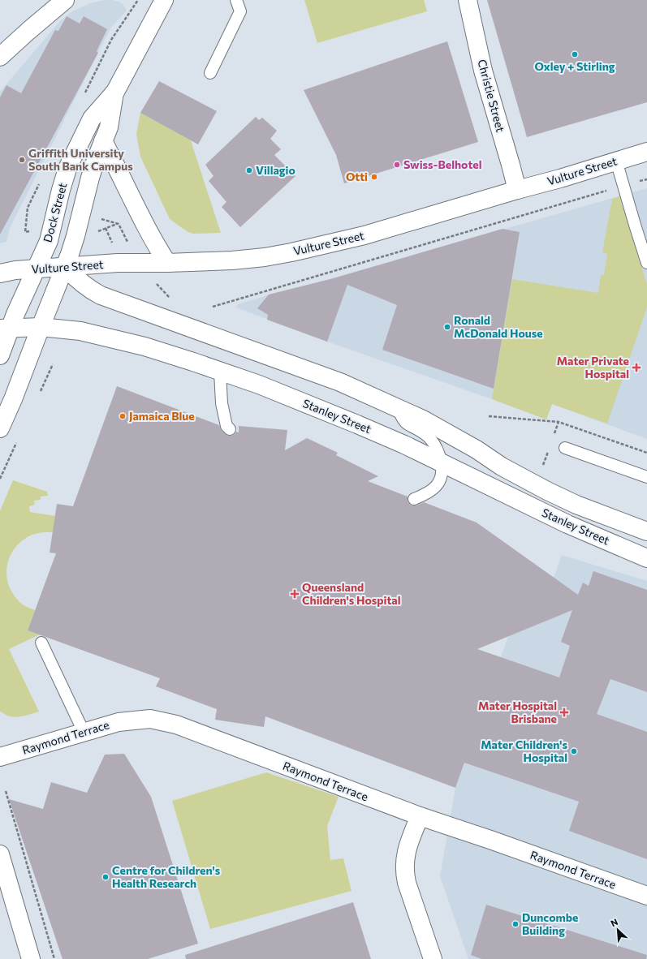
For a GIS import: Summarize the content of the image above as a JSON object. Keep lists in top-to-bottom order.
{
  "streets": {
    "main road": [
      "Christie Street",
      "Vulture Street",
      "Dock Street",
      "Stanley Street",
      "Raymond Terrace"
    ]
  },
  "crossings": [
    ["Christie Street", "Vulture Street"],
    ["Vulture Street", "Dock Street"],
    ["Vulture Street", "Stanley Street"],
    ["Dock Street", "Stanley Street"]
  ],
  "places": {
    "other": [
      "Oxley + Stirling",
      "Griffith University South Bank Campus",
      "Swiss-Belhotel",
      "Villagio",
      "Otti",
      "Ronald McDonald House",
      "Jamaica Blue",
      "Mater Children's Hospital",
      "Centre for Children's Health Research",
      "Duncombe Building"
    ],
    "health": ["Mater Private Hospital", "Queensland Children's Hospital", "Mater Hospital Brisbane"]
  },
  "north": "top left"
}
